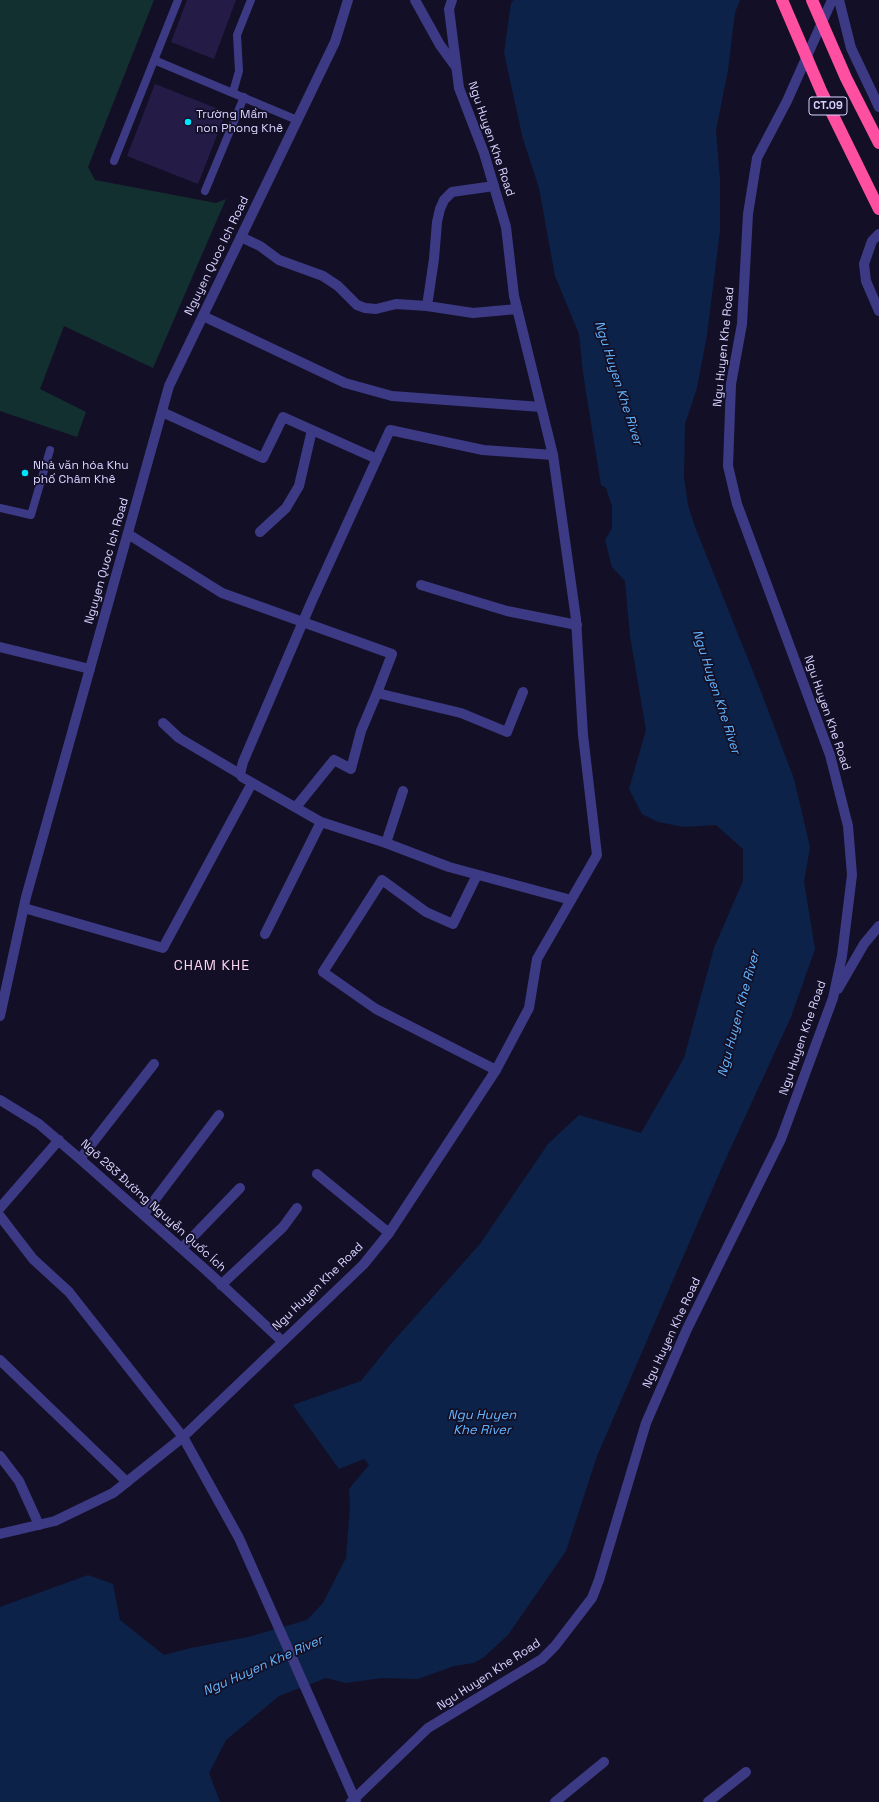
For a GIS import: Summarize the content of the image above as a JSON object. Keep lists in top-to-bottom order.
{
  "streets": {
    "highway": ["CT.09"],
    "street": ["Ngu Huyen Khe Road", "Nguyen Quoc Ich Road", "Ngõ 283 Đường Nguyễn Quốc Ích"]
  },
  "crossings": [
    ["Ngu Huyen Khe Road", "Ngõ 283 Đường Nguyễn Quốc Ích"]
  ],
  "districts": ["CHAM KHE"],
  "water": ["Ngu Huyen Khe River"],
  "places": ["Trường Mầm non Phong Khê", "Nhà văn hóa Khu phố Châm Khê"]
}
